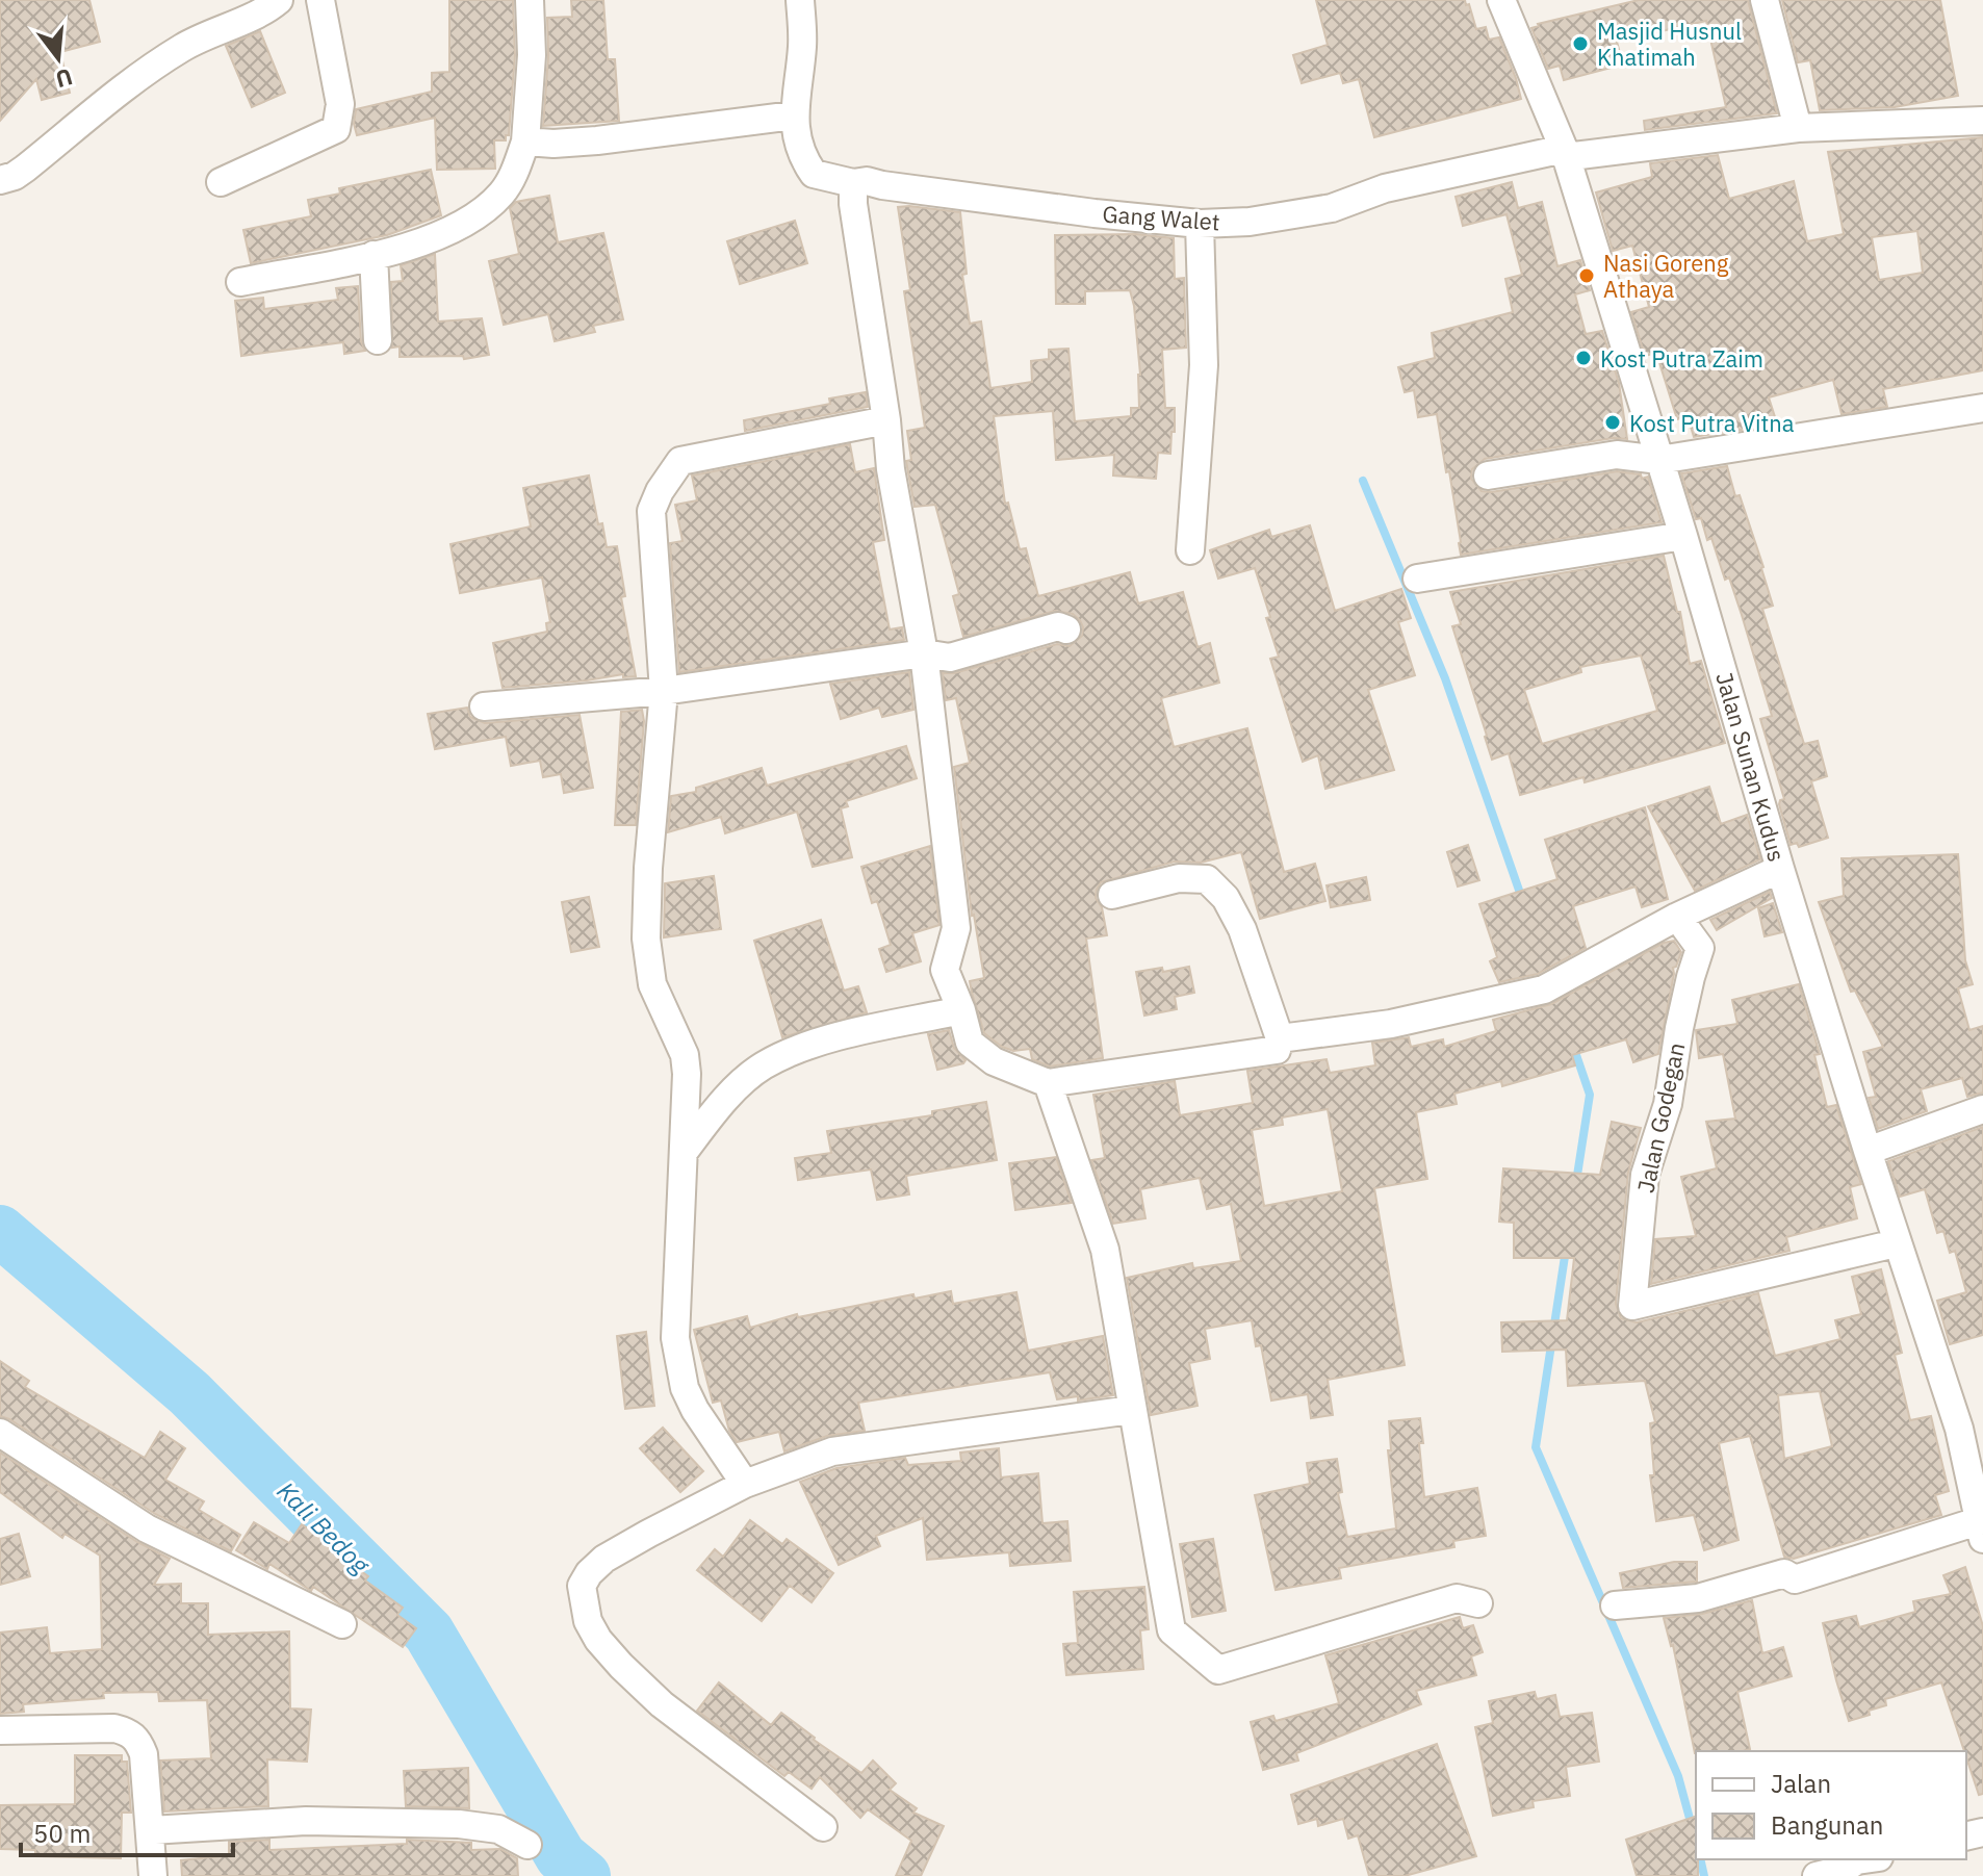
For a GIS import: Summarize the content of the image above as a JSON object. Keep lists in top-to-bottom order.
{
  "streets": {
    "street": ["Gang Walet", "Jalan Sunan Kudus", "Jalan Godegan"]
  },
  "crossings": [
    ["Gang Walet", "Jalan Sunan Kudus"],
    ["Jalan Sunan Kudus", "Jalan Godegan"]
  ],
  "water": ["Kali Bedog"],
  "places": [
    "Masjid Husnul Khatimah",
    "Nasi Goreng Athaya",
    "Kost Putra Zaim",
    "Kost Putra Vitna"
  ],
  "legend": ["Jalan", "Bangunan"],
  "scale_bar": "50 m",
  "north": "bottom"
}
